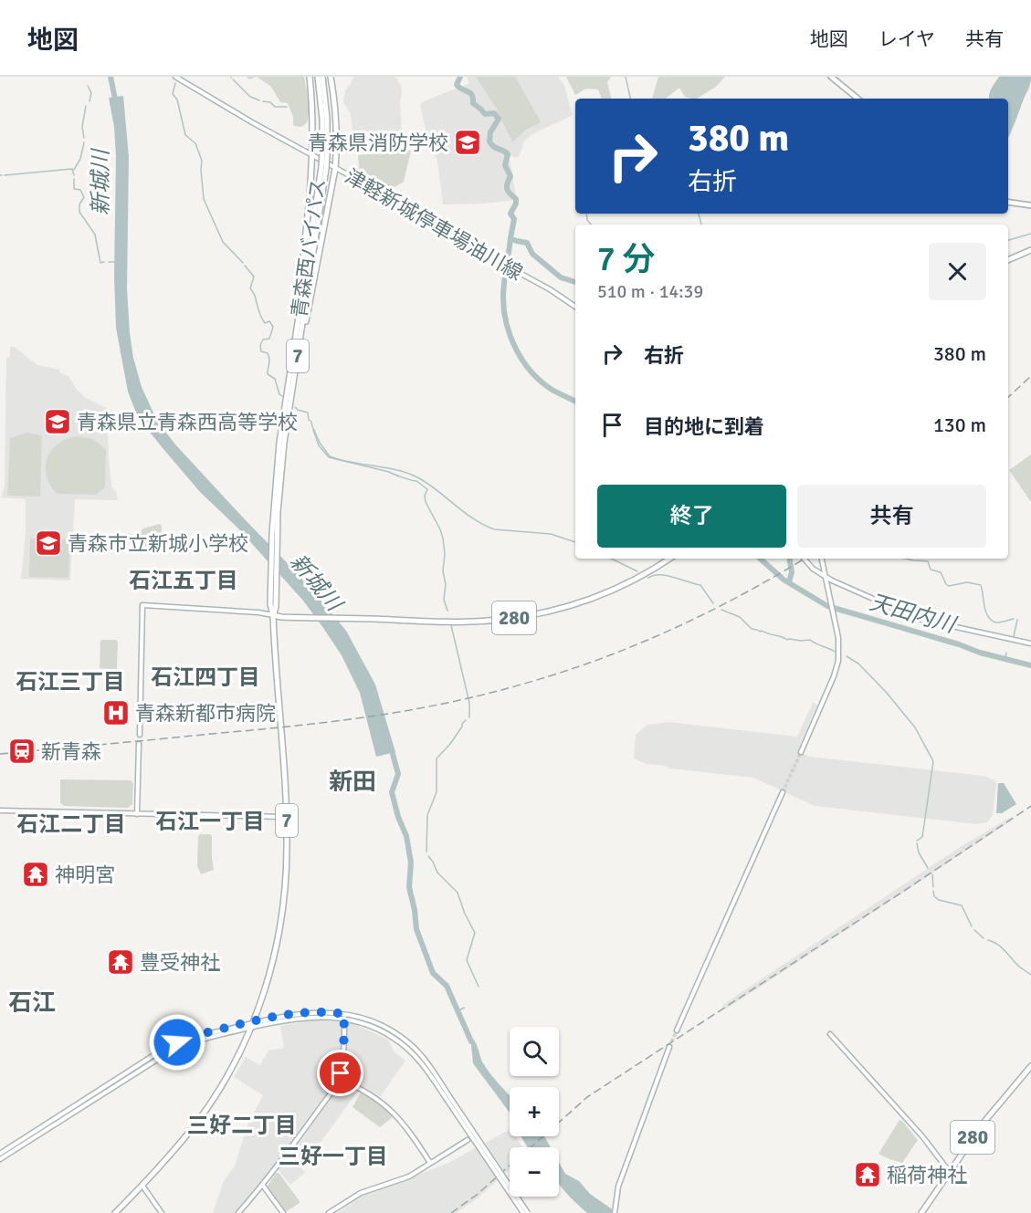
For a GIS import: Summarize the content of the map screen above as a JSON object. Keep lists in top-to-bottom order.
{
  "streets": {
    "highway": ["青森西バイパス", "7", "280"],
    "street": ["津軽新城停車場油川線"]
  },
  "crossings": [
    ["青森西バイパス", "280"]
  ],
  "districts": [
    "石江五丁目",
    "石江四丁目",
    "石江三丁目",
    "新田",
    "石江一丁目",
    "石江二丁目",
    "石江",
    "三好二丁目",
    "三好一丁目"
  ],
  "water": ["新城川", "天田内川"],
  "places": {
    "school or university": ["青森県消防学校", "青森県立青森西高等学校", "青森市立新城小学校"],
    "hospital": ["青森新都市病院"],
    "station": ["新青森"],
    "temple": ["神明宮", "豊受神社", "稲荷神社"]
  },
  "page": {
    "header": "地図",
    "nav": ["地図", "レイヤ", "共有"],
    "turn": ["380 m", "右折"],
    "heading": ["7 分", "510 m · 14:39"],
    "list": [
      {
        "name": "右折",
        "value": "380 m"
      },
      {
        "name": "目的地に到着",
        "value": "130 m"
      }
    ],
    "buttons": ["終了", "共有"],
    "map_buttons": ["+", "−"]
  }
}
